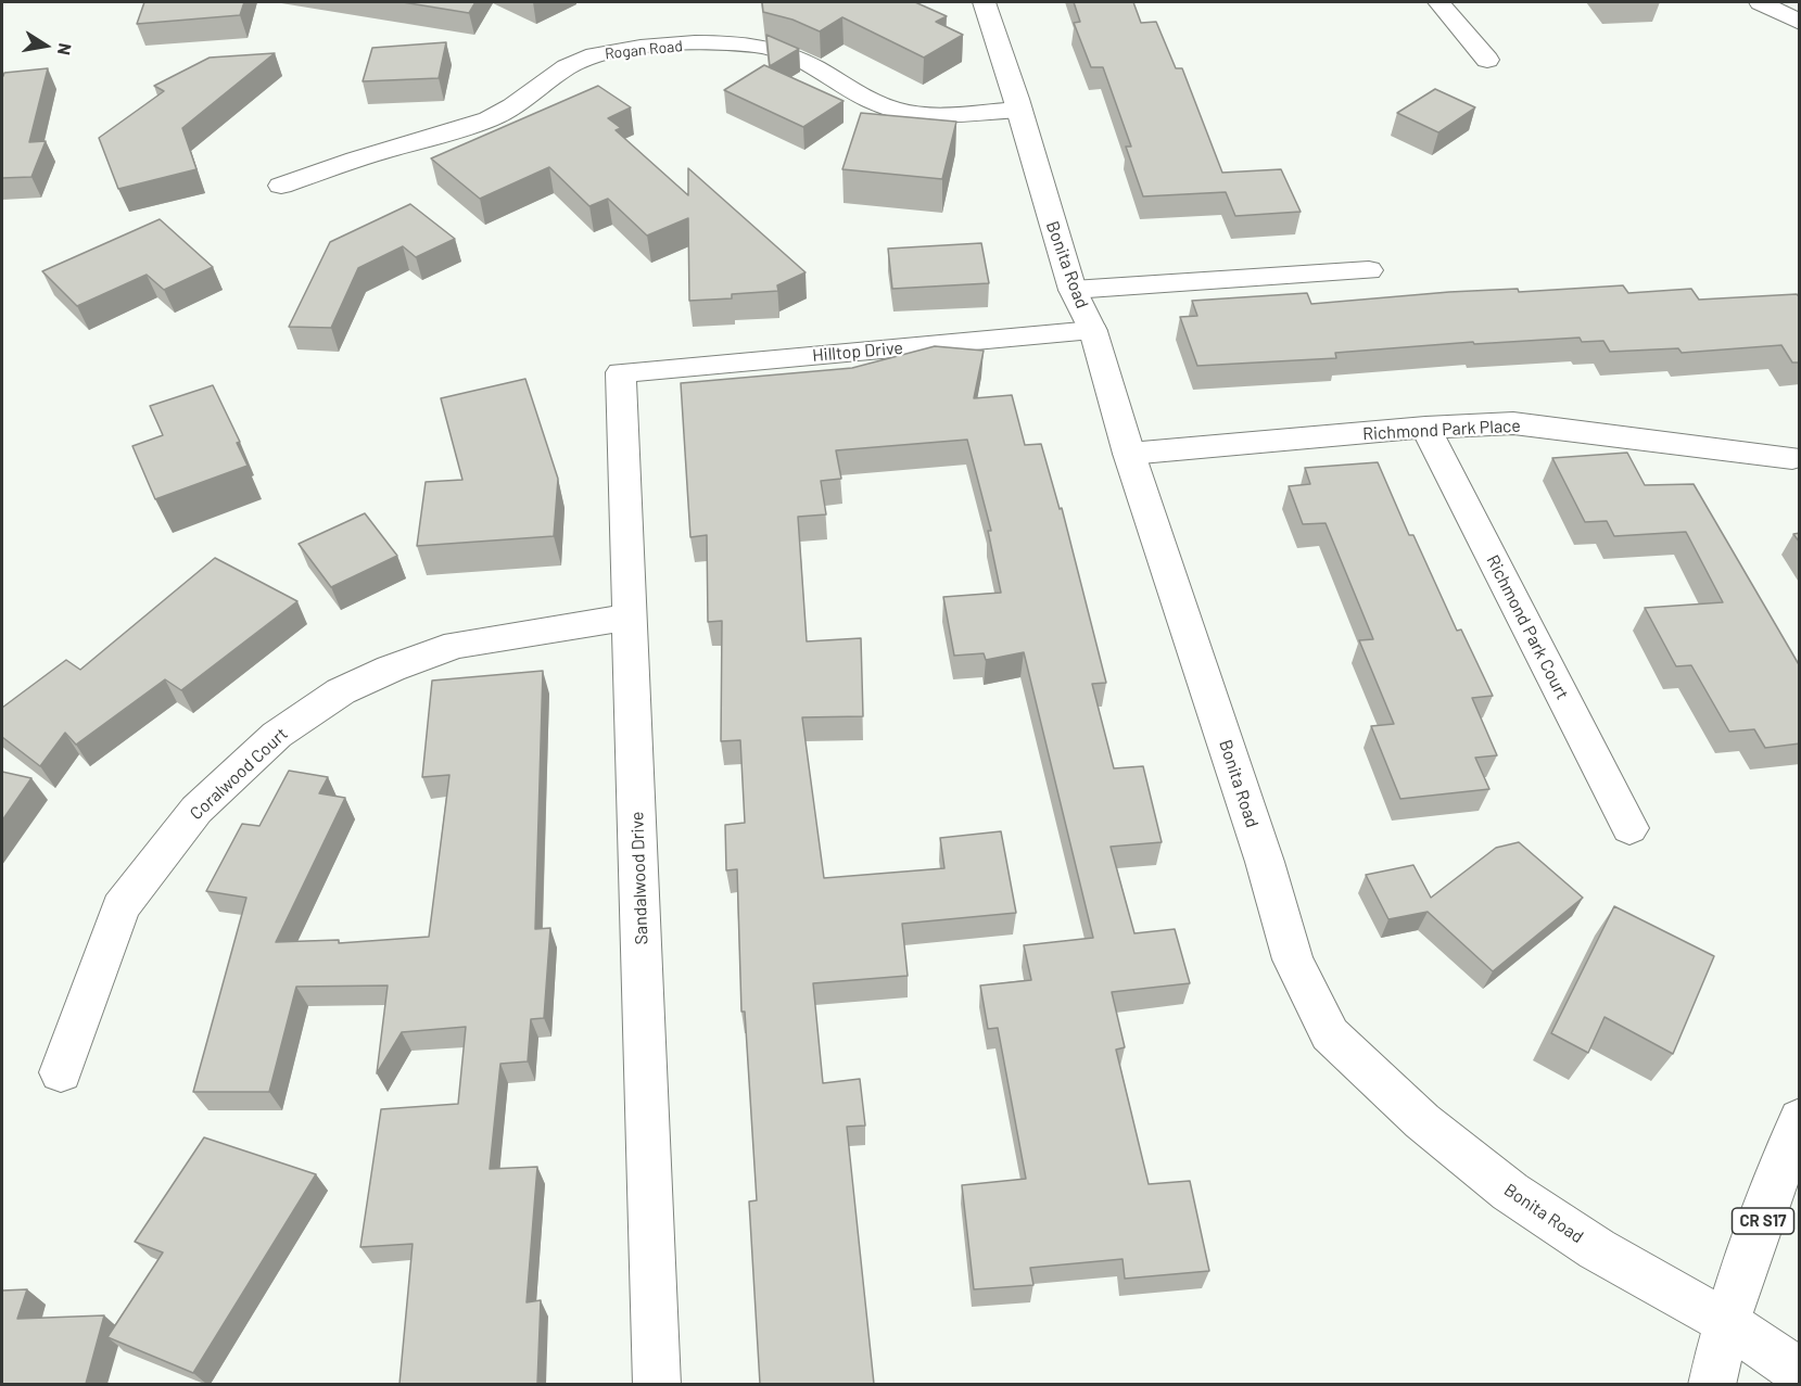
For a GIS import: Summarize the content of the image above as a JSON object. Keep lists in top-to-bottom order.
{
  "streets": {
    "street": [
      "Rogan Road",
      "Bonita Road",
      "Hilltop Drive",
      "Richmond Park Place",
      "Richmond Park Court",
      "Coralwood Court",
      "Sandalwood Drive",
      "CR S17"
    ]
  },
  "crossings": [
    ["Rogan Road", "Bonita Road"],
    ["Bonita Road", "Hilltop Drive"],
    ["Bonita Road", "Richmond Park Place"],
    ["Bonita Road", "CR S17"],
    ["Hilltop Drive", "Sandalwood Drive"],
    ["Richmond Park Place", "Richmond Park Court"],
    ["Coralwood Court", "Sandalwood Drive"]
  ],
  "north": "right"
}
